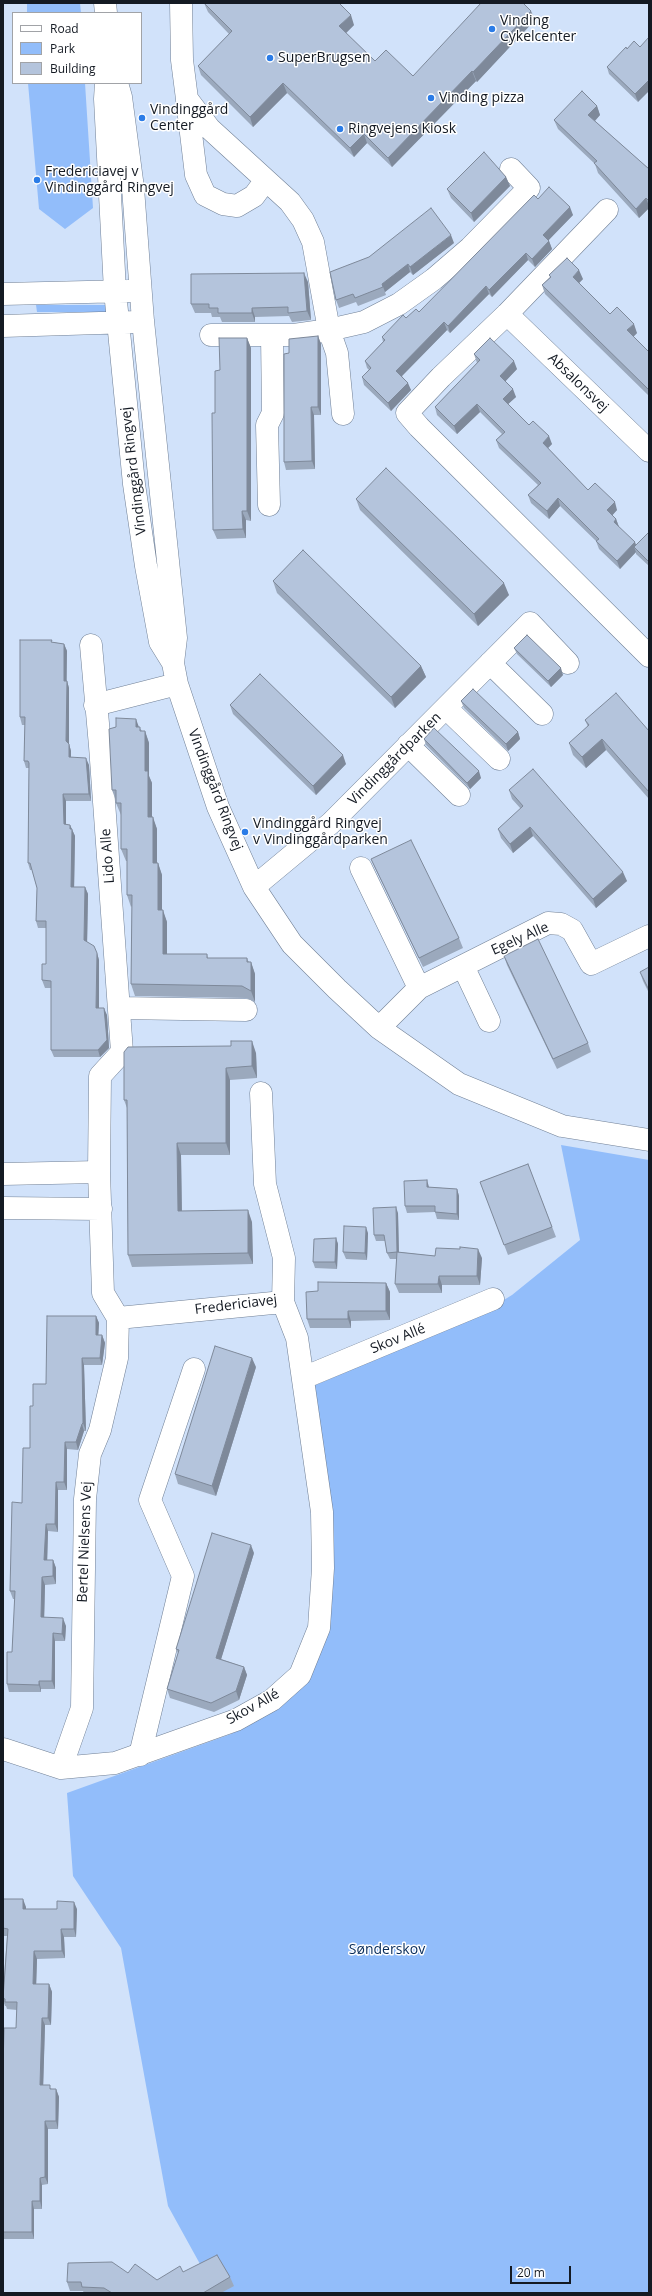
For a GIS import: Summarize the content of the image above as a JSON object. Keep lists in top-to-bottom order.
{
  "streets": {
    "street": [
      "Absalonsvej",
      "Vindinggård Ringvej",
      "Vindinggårdparken",
      "Lido Alle",
      "Egely Alle",
      "Fredericiavej",
      "Skov Allé",
      "Bertel Nielsens Vej"
    ]
  },
  "crossings": [
    ["Vindinggård Ringvej", "Vindinggårdparken"],
    ["Vindinggård Ringvej", "Egely Alle"],
    ["Fredericiavej", "Skov Allé"],
    ["Fredericiavej", "Bertel Nielsens Vej"],
    ["Skov Allé", "Bertel Nielsens Vej"]
  ],
  "parks": ["Sønderskov"],
  "places": [
    "Vinding Cykelcenter",
    "SuperBrugsen",
    "Vinding pizza",
    "Vindinggård Center",
    "Ringvejens Kiosk",
    "Fredericiavej v Vindinggård Ringvej",
    "Vindinggård Ringvej v Vindinggårdparken"
  ],
  "legend": ["Road", "Park", "Building"],
  "scale_bar": "20 m"
}
